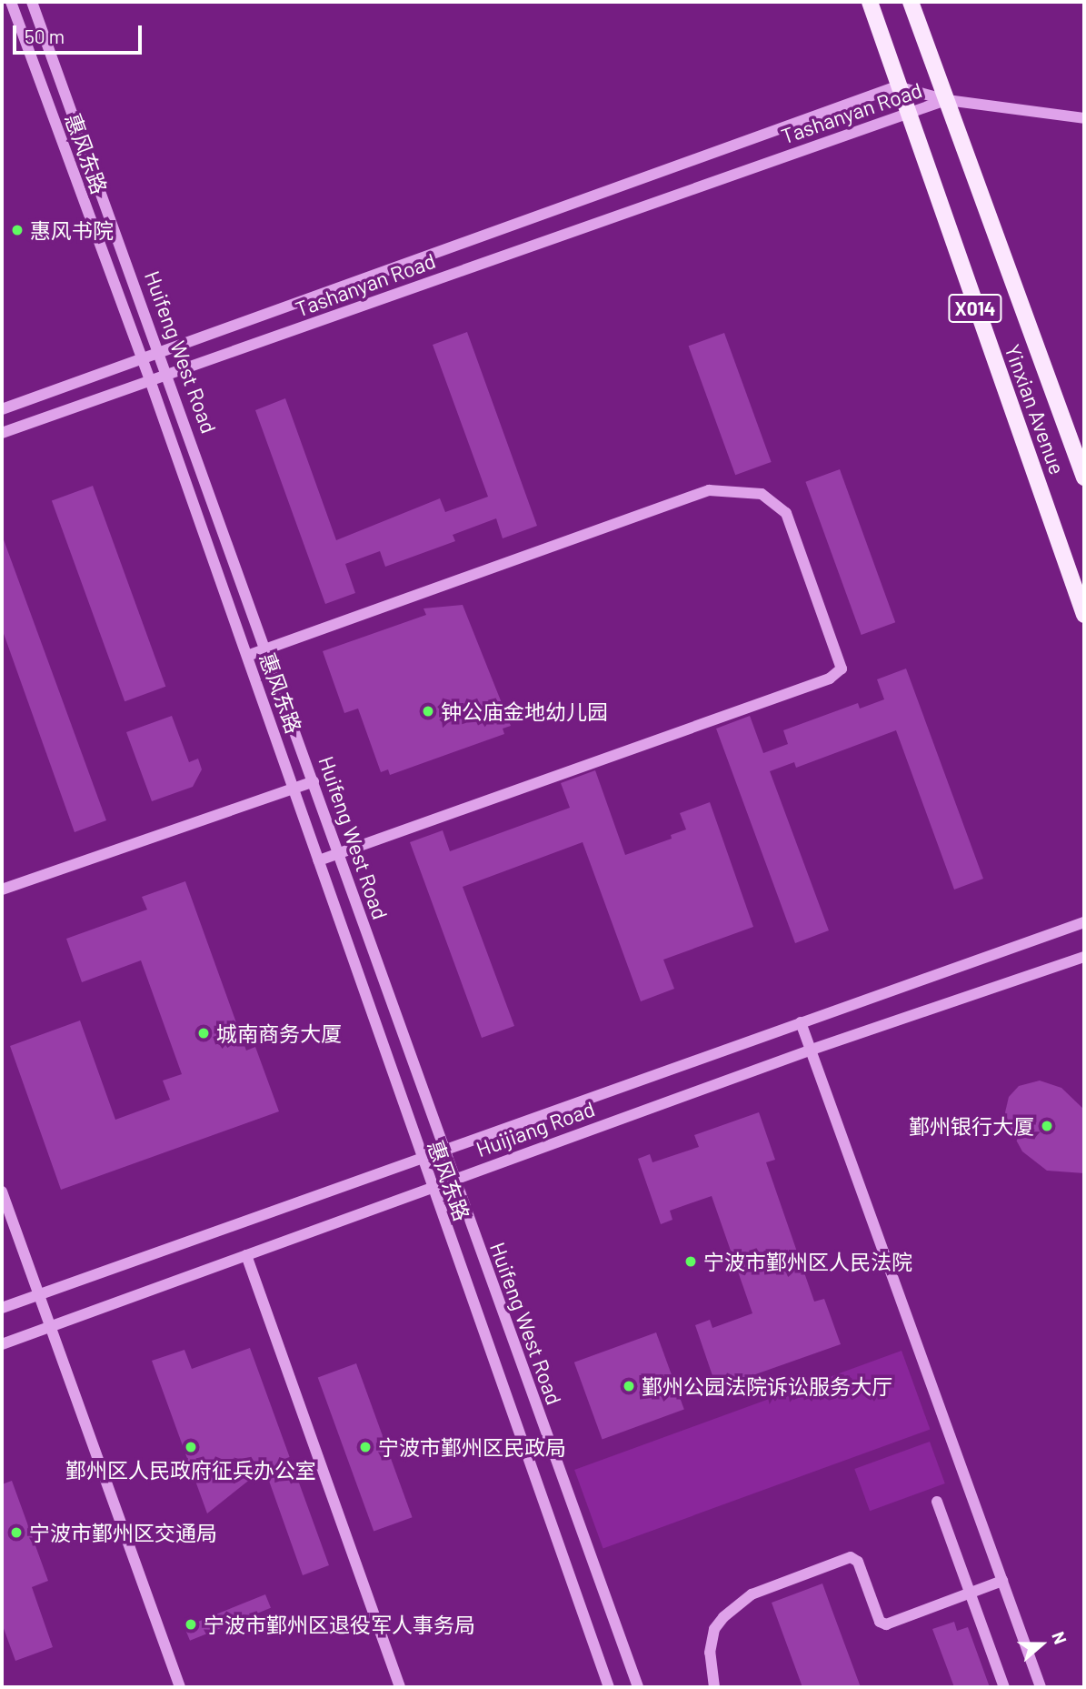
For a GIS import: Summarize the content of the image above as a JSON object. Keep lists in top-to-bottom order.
{
  "streets": {
    "main road": ["X014", "Yinxian Avenue"],
    "street": [
      "Tashanyan Road",
      "惠风东路",
      "Huifeng West Road",
      "Huijiang Road"
    ]
  },
  "crossings": [
    ["Tashanyan Road", "惠风东路"],
    ["Tashanyan Road", "Huifeng West Road"],
    ["Tashanyan Road", "Yinxian Avenue"],
    ["惠风东路", "Huijiang Road"],
    ["Huifeng West Road", "Huijiang Road"]
  ],
  "places": [
    "惠风书院",
    "钟公庙金地幼儿园",
    "城南商务大厦",
    "鄞州银行大厦",
    "宁波市鄞州区人民法院",
    "鄞州公园法院诉讼服务大厅",
    "鄞州区人民政府征兵办公室",
    "宁波市鄞州区民政局",
    "宁波市鄞州区交通局",
    "宁波市鄞州区退役军人事务局"
  ],
  "scale_bar": "50 m",
  "north": "right"
}
